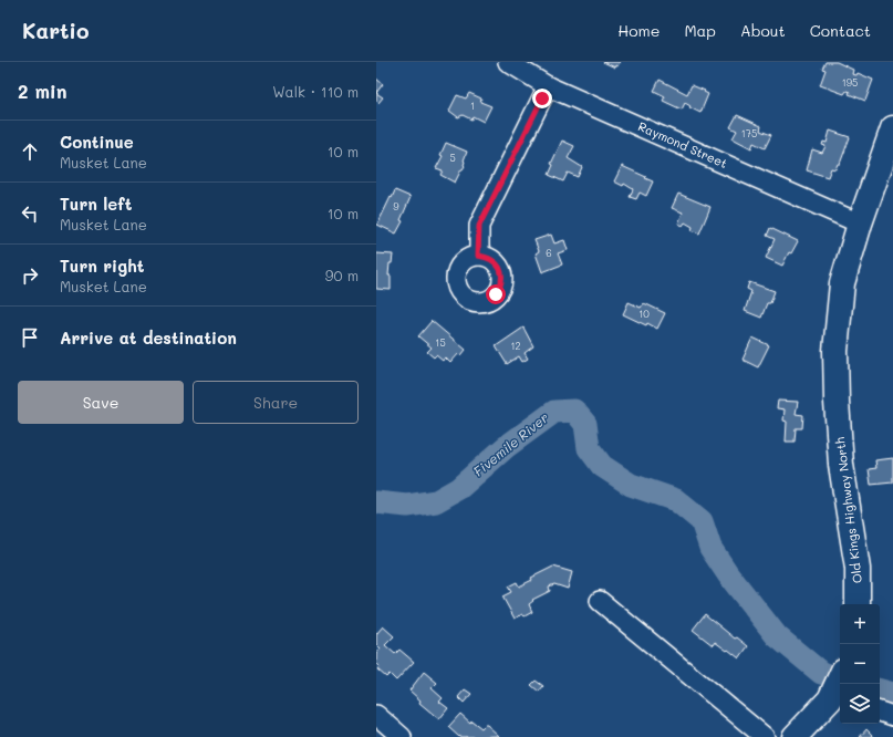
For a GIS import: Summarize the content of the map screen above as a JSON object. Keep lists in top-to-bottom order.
{
  "streets": {
    "main road": ["Old Kings Highway North"],
    "street": ["Raymond Street"]
  },
  "crossings": [
    ["Raymond Street", "Old Kings Highway North"]
  ],
  "water": ["Fivemile River"],
  "house_numbers": [
    "195",
    "1",
    "175",
    "5",
    "9",
    "6",
    "10",
    "15",
    "12"
  ],
  "page": {
    "header": "Kartio",
    "nav": [
      "Home",
      "Map",
      "About",
      "Contact"
    ],
    "heading": ["2 min", "Walk · 110 m"],
    "list": [
      ["Continue", "Musket Lane", "10 m"],
      ["Turn left", "Musket Lane", "10 m"],
      ["Turn right", "Musket Lane", "90 m"],
      "Arrive at destination"
    ],
    "buttons": ["Save", "Share"],
    "map_buttons": ["+", "−"]
  }
}
